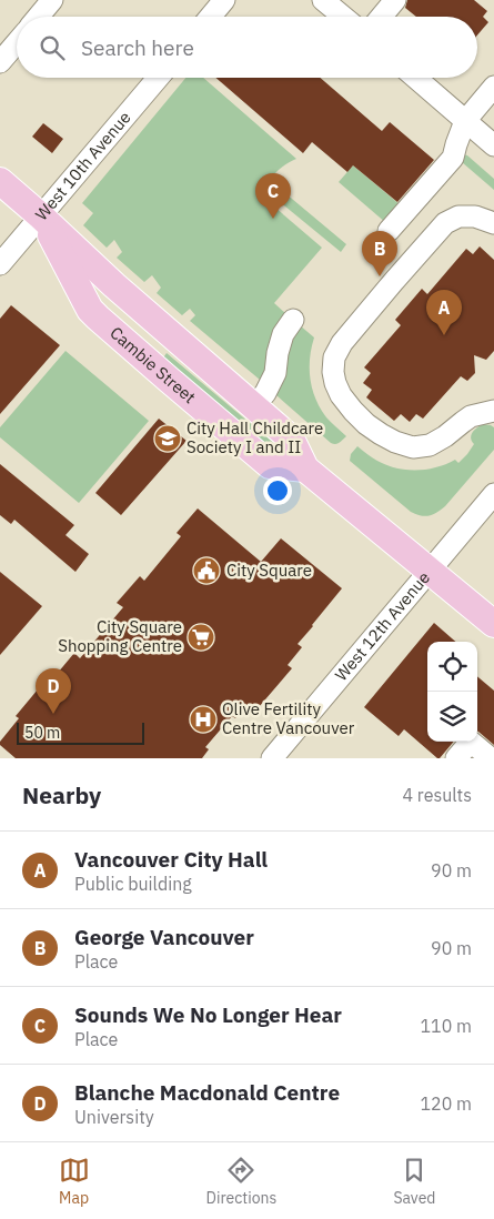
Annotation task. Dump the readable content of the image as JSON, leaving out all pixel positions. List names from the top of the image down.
{
  "streets": {
    "main road": ["Cambie Street"],
    "street": ["West 10th Avenue", "West 12th Avenue"]
  },
  "crossings": [
    ["West 10th Avenue", "Cambie Street"],
    ["Cambie Street", "West 12th Avenue"]
  ],
  "places": {
    "school or university": ["City Hall Childcare Society I and II"],
    "public building": ["City Square"],
    "supermarket": ["City Square Shopping Centre"],
    "hospital": ["Olive Fertility Centre Vancouver"]
  },
  "scale_bar": "50 m",
  "page": {
    "search": "Search here",
    "pins": [
      "C",
      "B",
      "A",
      "D"
    ],
    "scale": "50 m",
    "heading": ["Nearby", "4 results"],
    "list": [
      {
        "mark": "A",
        "name": "Vancouver City Hall",
        "note": "Public building",
        "value": "90 m"
      },
      {
        "mark": "B",
        "name": "George Vancouver",
        "note": "Place",
        "value": "90 m"
      },
      {
        "mark": "C",
        "name": "Sounds We No Longer Hear",
        "note": "Place",
        "value": "110 m"
      },
      {
        "mark": "D",
        "name": "Blanche Macdonald Centre",
        "note": "University",
        "value": "120 m"
      }
    ],
    "nav": ["Map", "Directions", "Saved"]
  }
}
